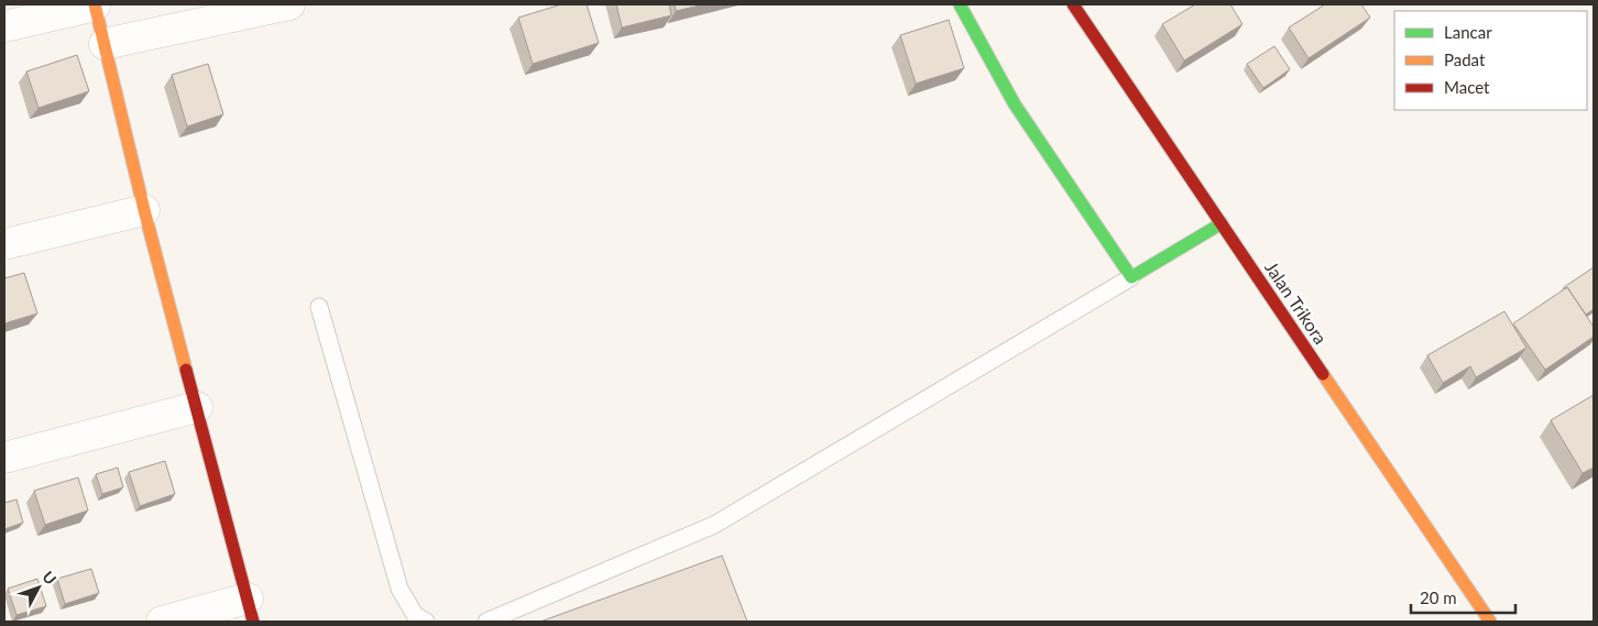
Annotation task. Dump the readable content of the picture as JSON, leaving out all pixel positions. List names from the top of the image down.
{
  "streets": {
    "street": ["Jalan Trikora"]
  },
  "legend": ["Lancar", "Padat", "Macet"],
  "scale_bar": "20 m",
  "north": "top right"
}
